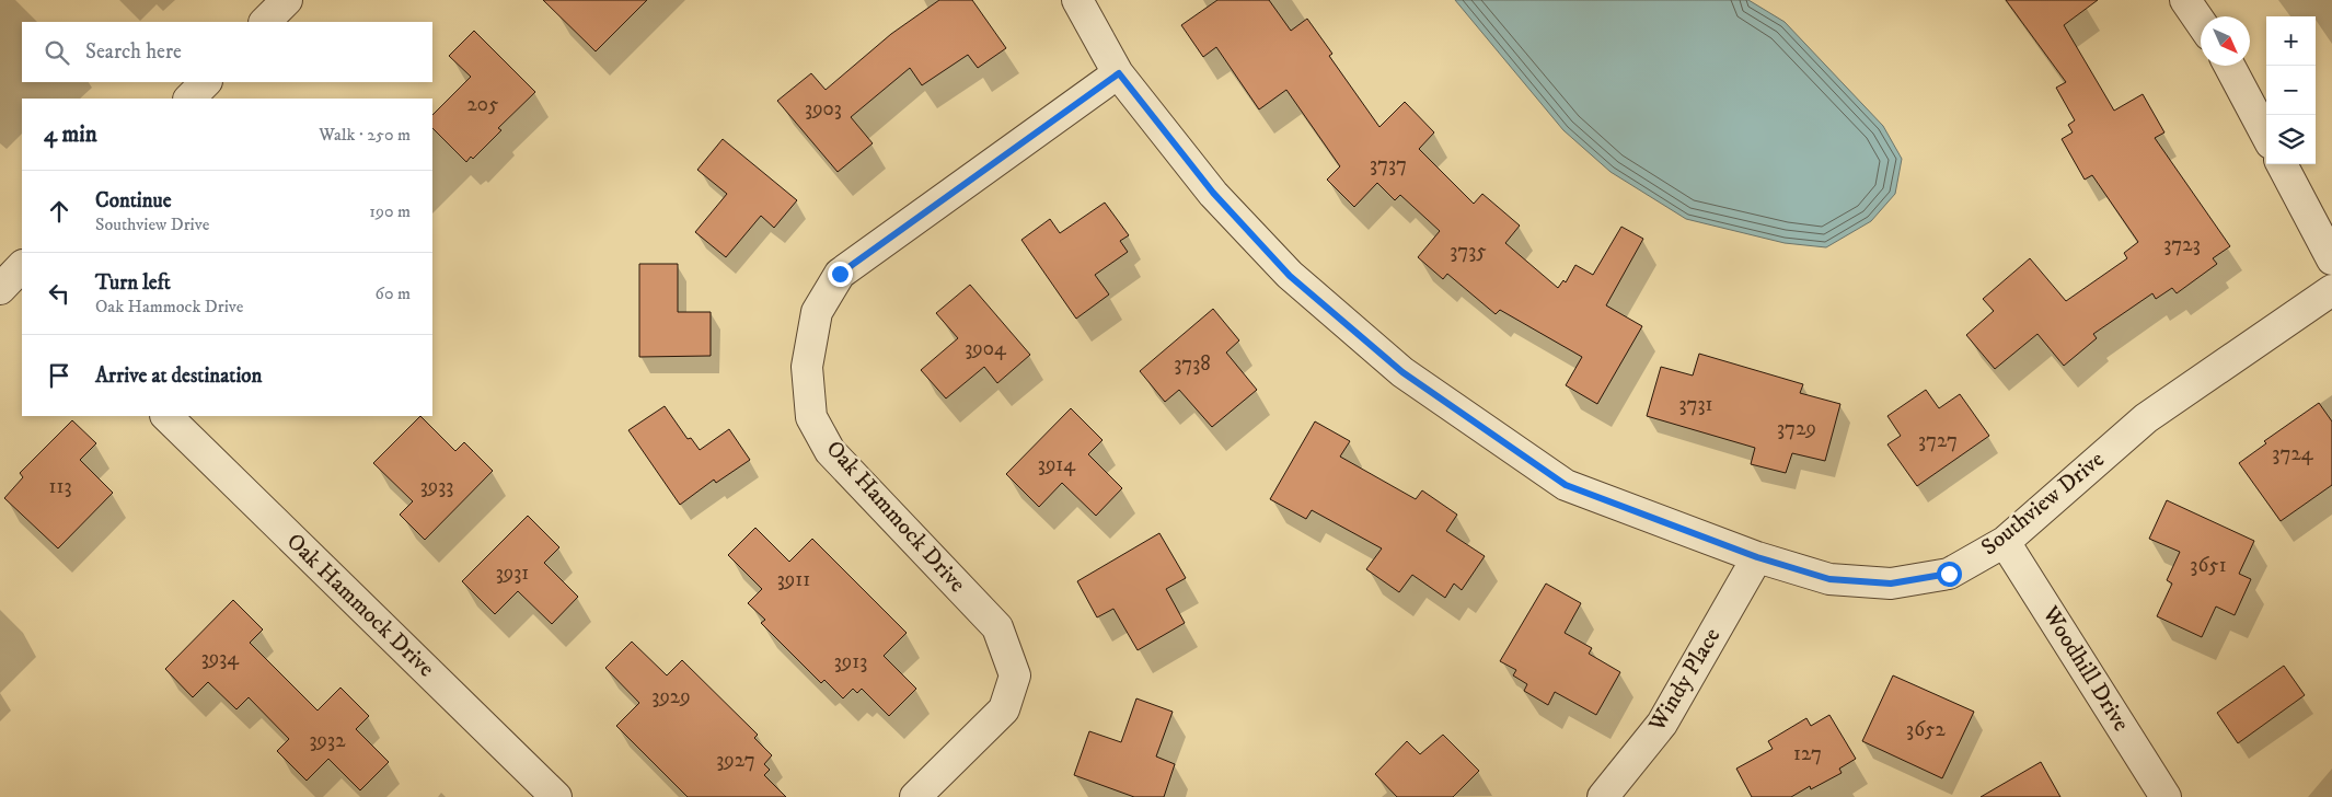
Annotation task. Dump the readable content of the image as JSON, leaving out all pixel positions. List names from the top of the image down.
{
  "streets": {
    "street": [
      "Southview Drive",
      "Oak Hammock Drive",
      "Woodhill Drive",
      "Windy Place"
    ]
  },
  "crossings": [
    ["Southview Drive", "Oak Hammock Drive"],
    ["Southview Drive", "Woodhill Drive"],
    ["Southview Drive", "Windy Place"]
  ],
  "house_numbers": [
    "205",
    "3903",
    "3737",
    "3723",
    "3735",
    "3904",
    "3738",
    "3731",
    "3729",
    "3727",
    "3724",
    "3914",
    "113",
    "3933",
    "3651",
    "3931",
    "3911",
    "3934",
    "3913",
    "3929",
    "3652",
    "3932",
    "127",
    "3927"
  ],
  "north": "bottom right",
  "page": {
    "map_buttons": ["+", "−"],
    "search": "Search here",
    "heading": ["4 min", "Walk · 250 m"],
    "list": [
      ["Continue", "Southview Drive", "190 m"],
      ["Turn left", "Oak Hammock Drive", "60 m"],
      "Arrive at destination"
    ]
  }
}
